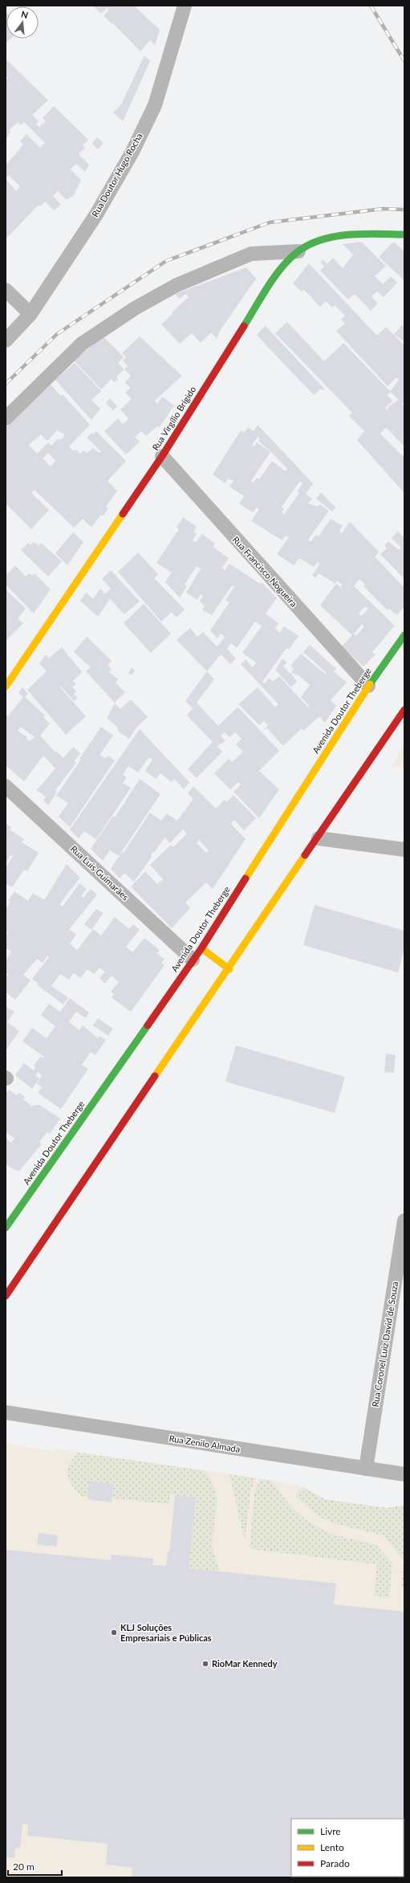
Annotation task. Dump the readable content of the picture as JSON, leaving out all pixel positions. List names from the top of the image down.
{
  "streets": {
    "main road": ["Rua Virgílio Brígido", "Avenida Doutor Theberge"],
    "street": [
      "Rua Doutor Hugo Rocha",
      "Rua Francisco Nogueira",
      "Rua Luís Guimarães",
      "Rua Coronel Luiz David de Souza",
      "Rua Zenilo Almada"
    ]
  },
  "crossings": [
    ["Rua Virgílio Brígido", "Rua Francisco Nogueira"],
    ["Rua Francisco Nogueira", "Avenida Doutor Theberge"],
    ["Avenida Doutor Theberge", "Rua Luís Guimarães"],
    ["Rua Coronel Luiz David de Souza", "Rua Zenilo Almada"]
  ],
  "places": ["KLJ Soluções Empresariais e Públicas", "RioMar Kennedy"],
  "legend": ["Livre", "Lento", "Parado"],
  "scale_bar": "20 m",
  "north": "top"
}
